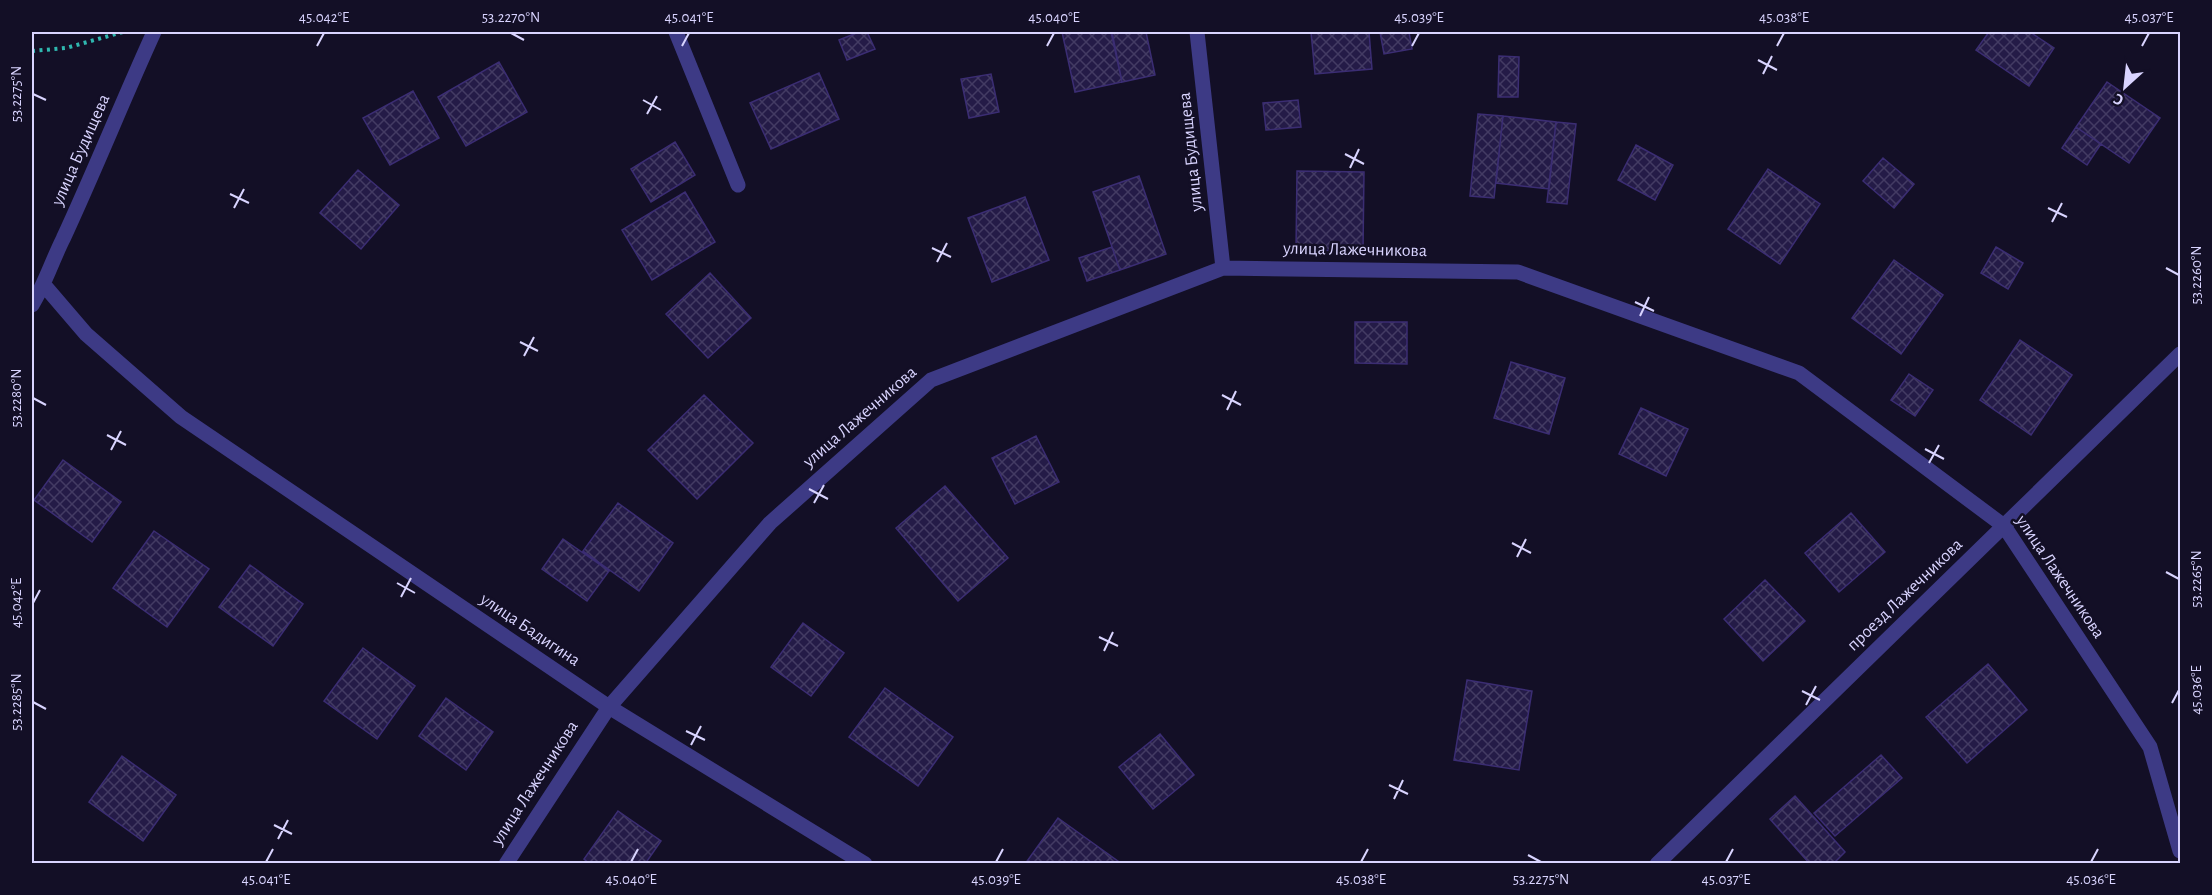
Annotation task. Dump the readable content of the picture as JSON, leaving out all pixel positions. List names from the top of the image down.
{
  "streets": {
    "street": [
      "улица Будищева",
      "улица Лажечникова",
      "проезд Лажечникова",
      "улица Бадигина"
    ]
  },
  "crossings": [
    ["улица Будищева", "улица Лажечникова"],
    ["улица Будищева", "улица Бадигина"],
    ["улица Лажечникова", "проезд Лажечникова"],
    ["улица Лажечникова", "улица Бадигина"]
  ],
  "north": "bottom left",
  "coordinates": [
    "45.042°E",
    "53.2270°N",
    "45.041°E",
    "45.040°E",
    "45.039°E",
    "45.038°E",
    "45.037°E",
    "53.2275°N",
    "53.2260°N",
    "53.2280°N",
    "53.2265°N",
    "45.036°E",
    "53.2285°N"
  ]
}
